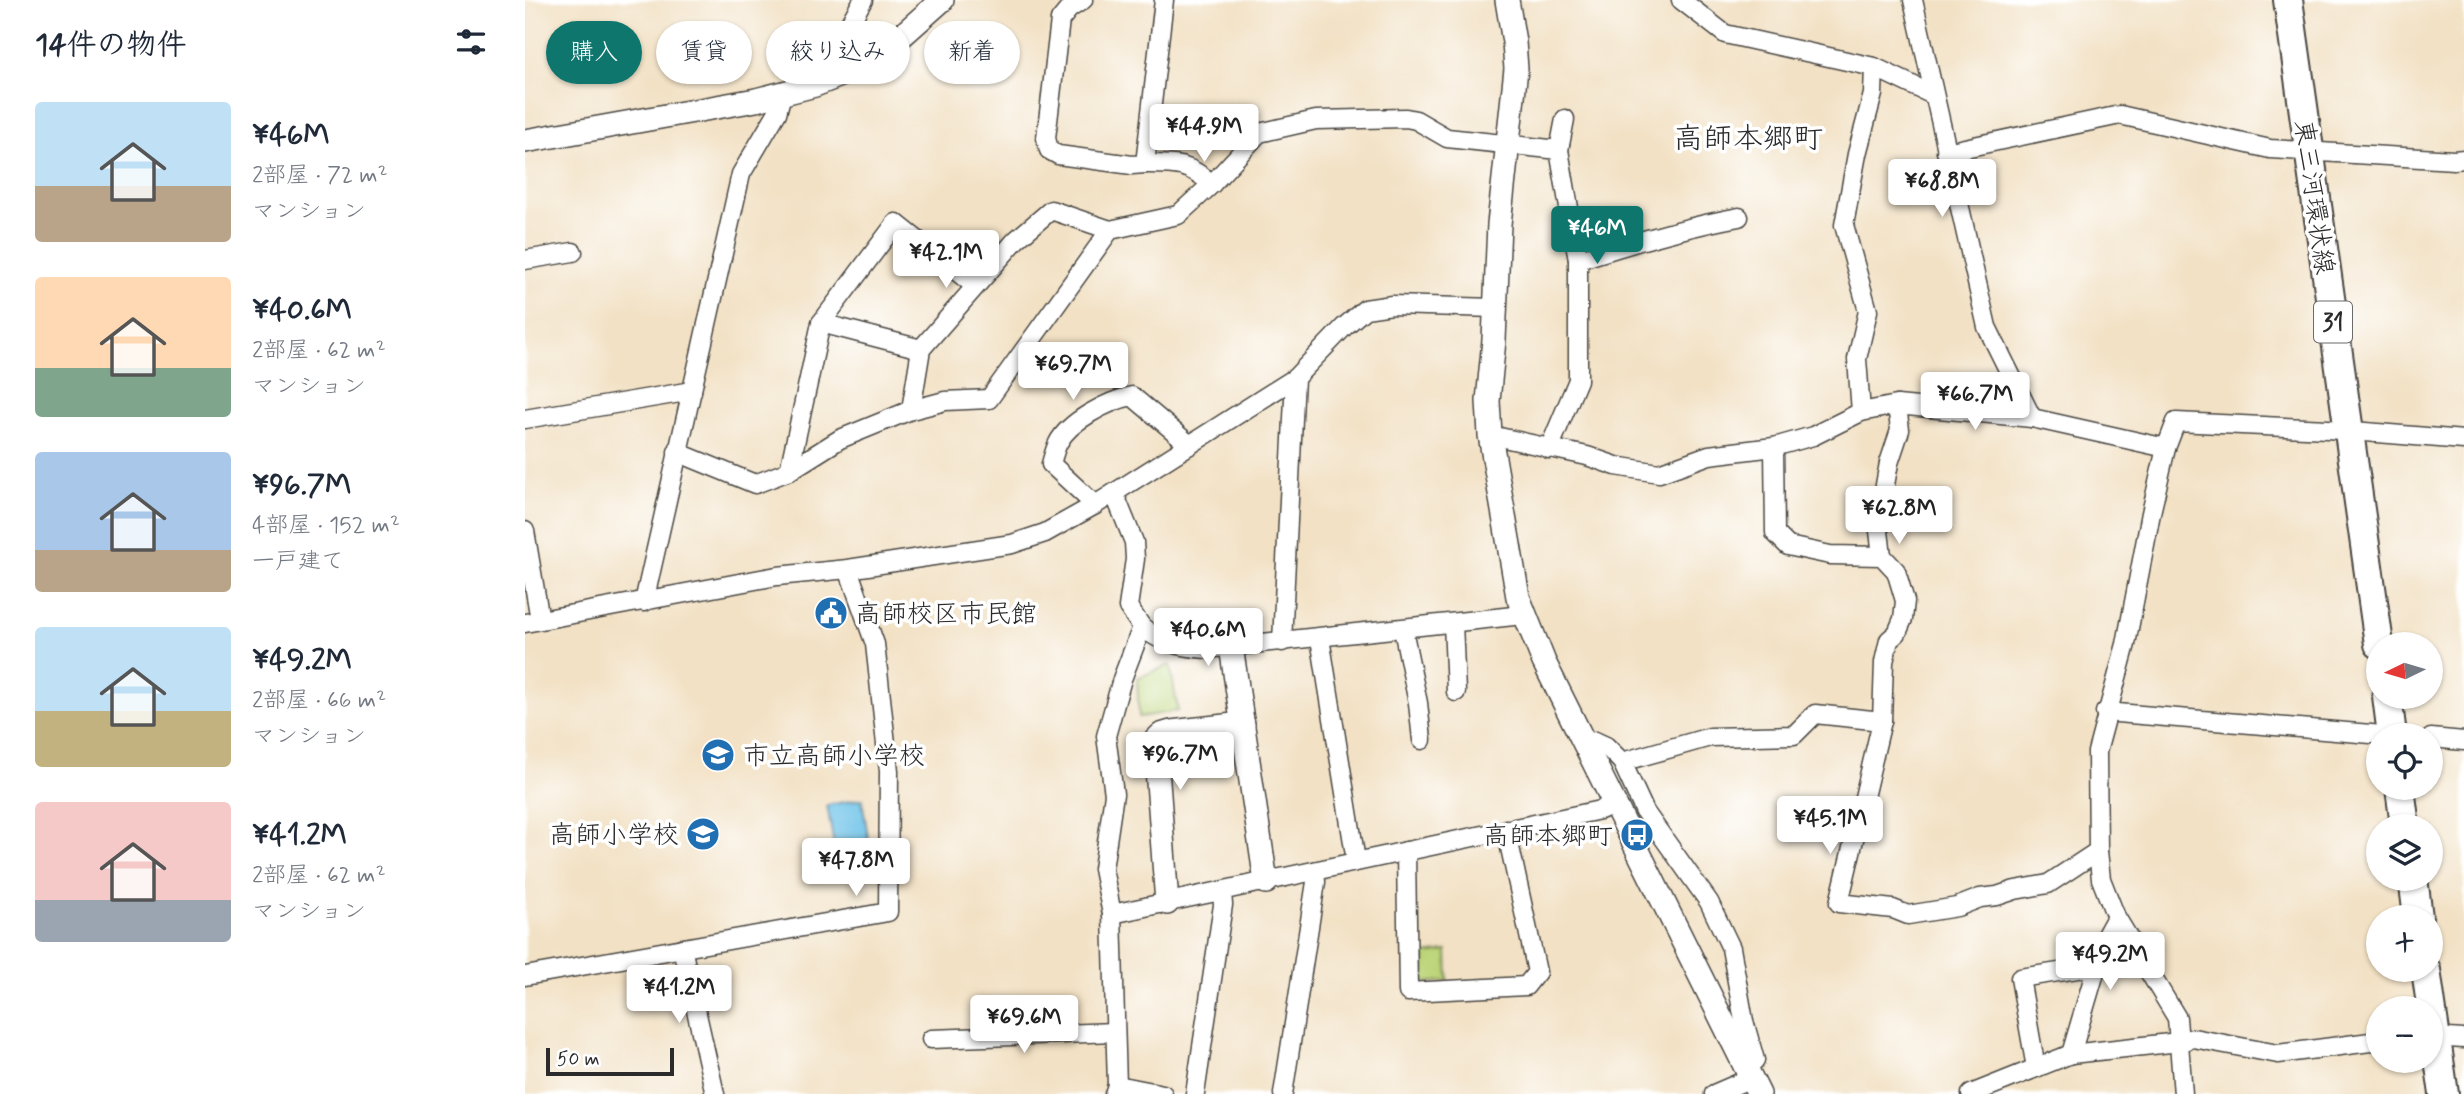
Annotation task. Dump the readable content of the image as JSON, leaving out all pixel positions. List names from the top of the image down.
{
  "streets": {
    "main road": ["東三河環状線", "31"]
  },
  "districts": ["高師本郷町"],
  "places": {
    "public building": ["高師校区市民館"],
    "school or university": ["市立高師小学校", "高師小学校"],
    "bus stop": ["高師本郷町"]
  },
  "scale_bar": "50 m",
  "north": "left",
  "page": {
    "heading": "14件の物件",
    "chip": [
      "購入",
      "賃貸",
      "絞り込み",
      "新着"
    ],
    "list": [
      {
        "name": "¥46M",
        "note": "2部屋 · 72 m² · マンション"
      },
      {
        "name": "¥40.6M",
        "note": "2部屋 · 62 m² · マンション"
      },
      {
        "name": "¥96.7M",
        "note": "4部屋 · 152 m² · 一戸建て"
      },
      {
        "name": "¥49.2M",
        "note": "2部屋 · 66 m² · マンション"
      },
      {
        "name": "¥41.2M",
        "note": "2部屋 · 62 m² · マンション"
      }
    ],
    "price": [
      "¥44.9M",
      "¥68.8M",
      "¥46M",
      "¥42.1M",
      "¥69.7M",
      "¥66.7M",
      "¥62.8M",
      "¥40.6M",
      "¥96.7M",
      "¥45.1M",
      "¥47.8M",
      "¥49.2M",
      "¥41.2M",
      "¥69.6M"
    ],
    "map_buttons": ["+", "−"],
    "scale": "50 m"
  }
}
